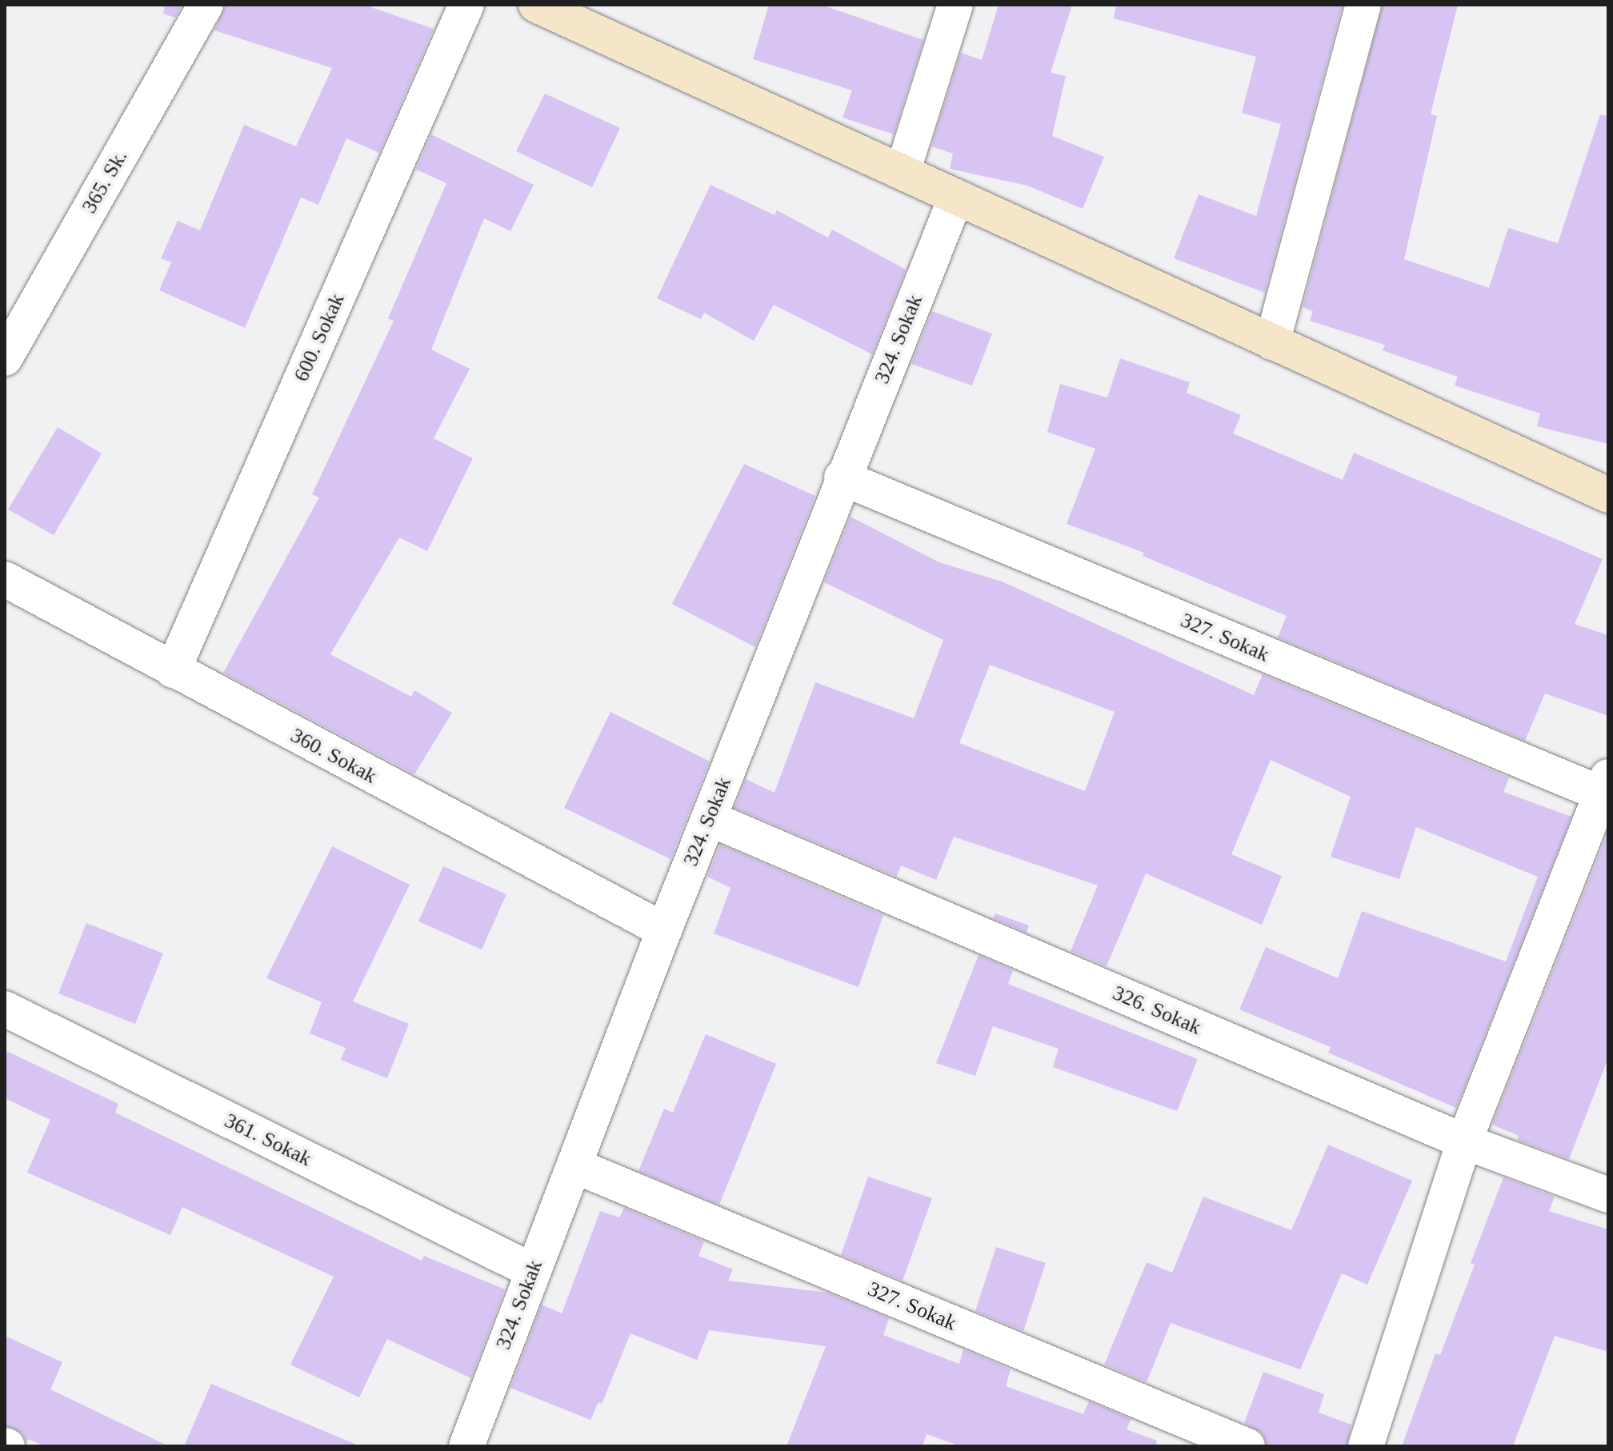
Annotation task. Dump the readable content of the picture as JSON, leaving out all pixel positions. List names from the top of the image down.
{
  "streets": {
    "street": [
      "365. Sk.",
      "600. Sokak",
      "324. Sokak",
      "327. Sokak",
      "360. Sokak",
      "326. Sokak",
      "361. Sokak"
    ]
  },
  "crossings": [
    ["600. Sokak", "360. Sokak"],
    ["324. Sokak", "327. Sokak"],
    ["324. Sokak", "360. Sokak"],
    ["324. Sokak", "326. Sokak"],
    ["324. Sokak", "361. Sokak"]
  ]
}
